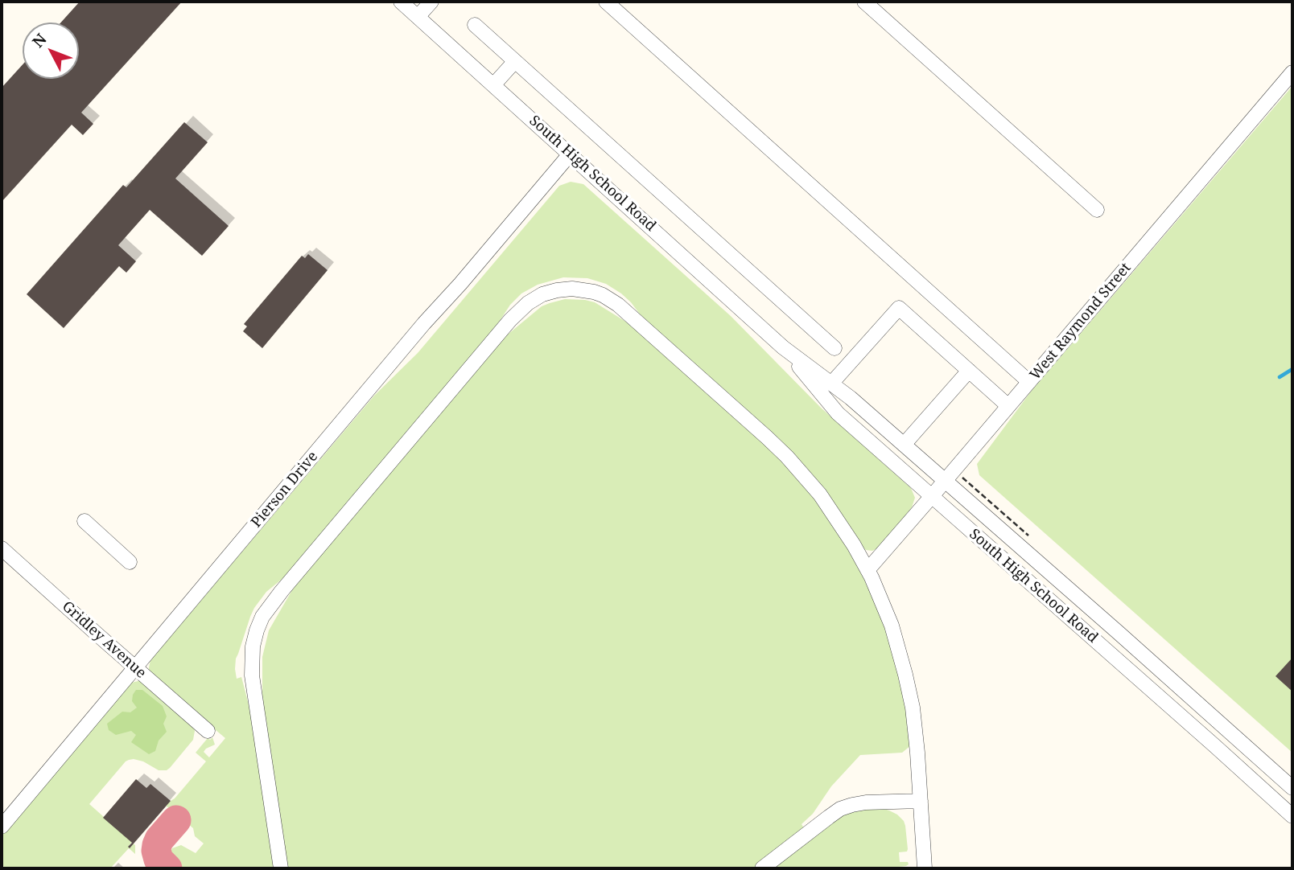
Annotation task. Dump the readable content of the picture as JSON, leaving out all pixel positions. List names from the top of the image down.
{
  "streets": {
    "street": [
      "South High School Road",
      "West Raymond Street",
      "Pierson Drive",
      "Gridley Avenue"
    ]
  },
  "crossings": [
    ["South High School Road", "West Raymond Street"],
    ["South High School Road", "Pierson Drive"],
    ["Pierson Drive", "Gridley Avenue"]
  ],
  "north": "top left"
}
